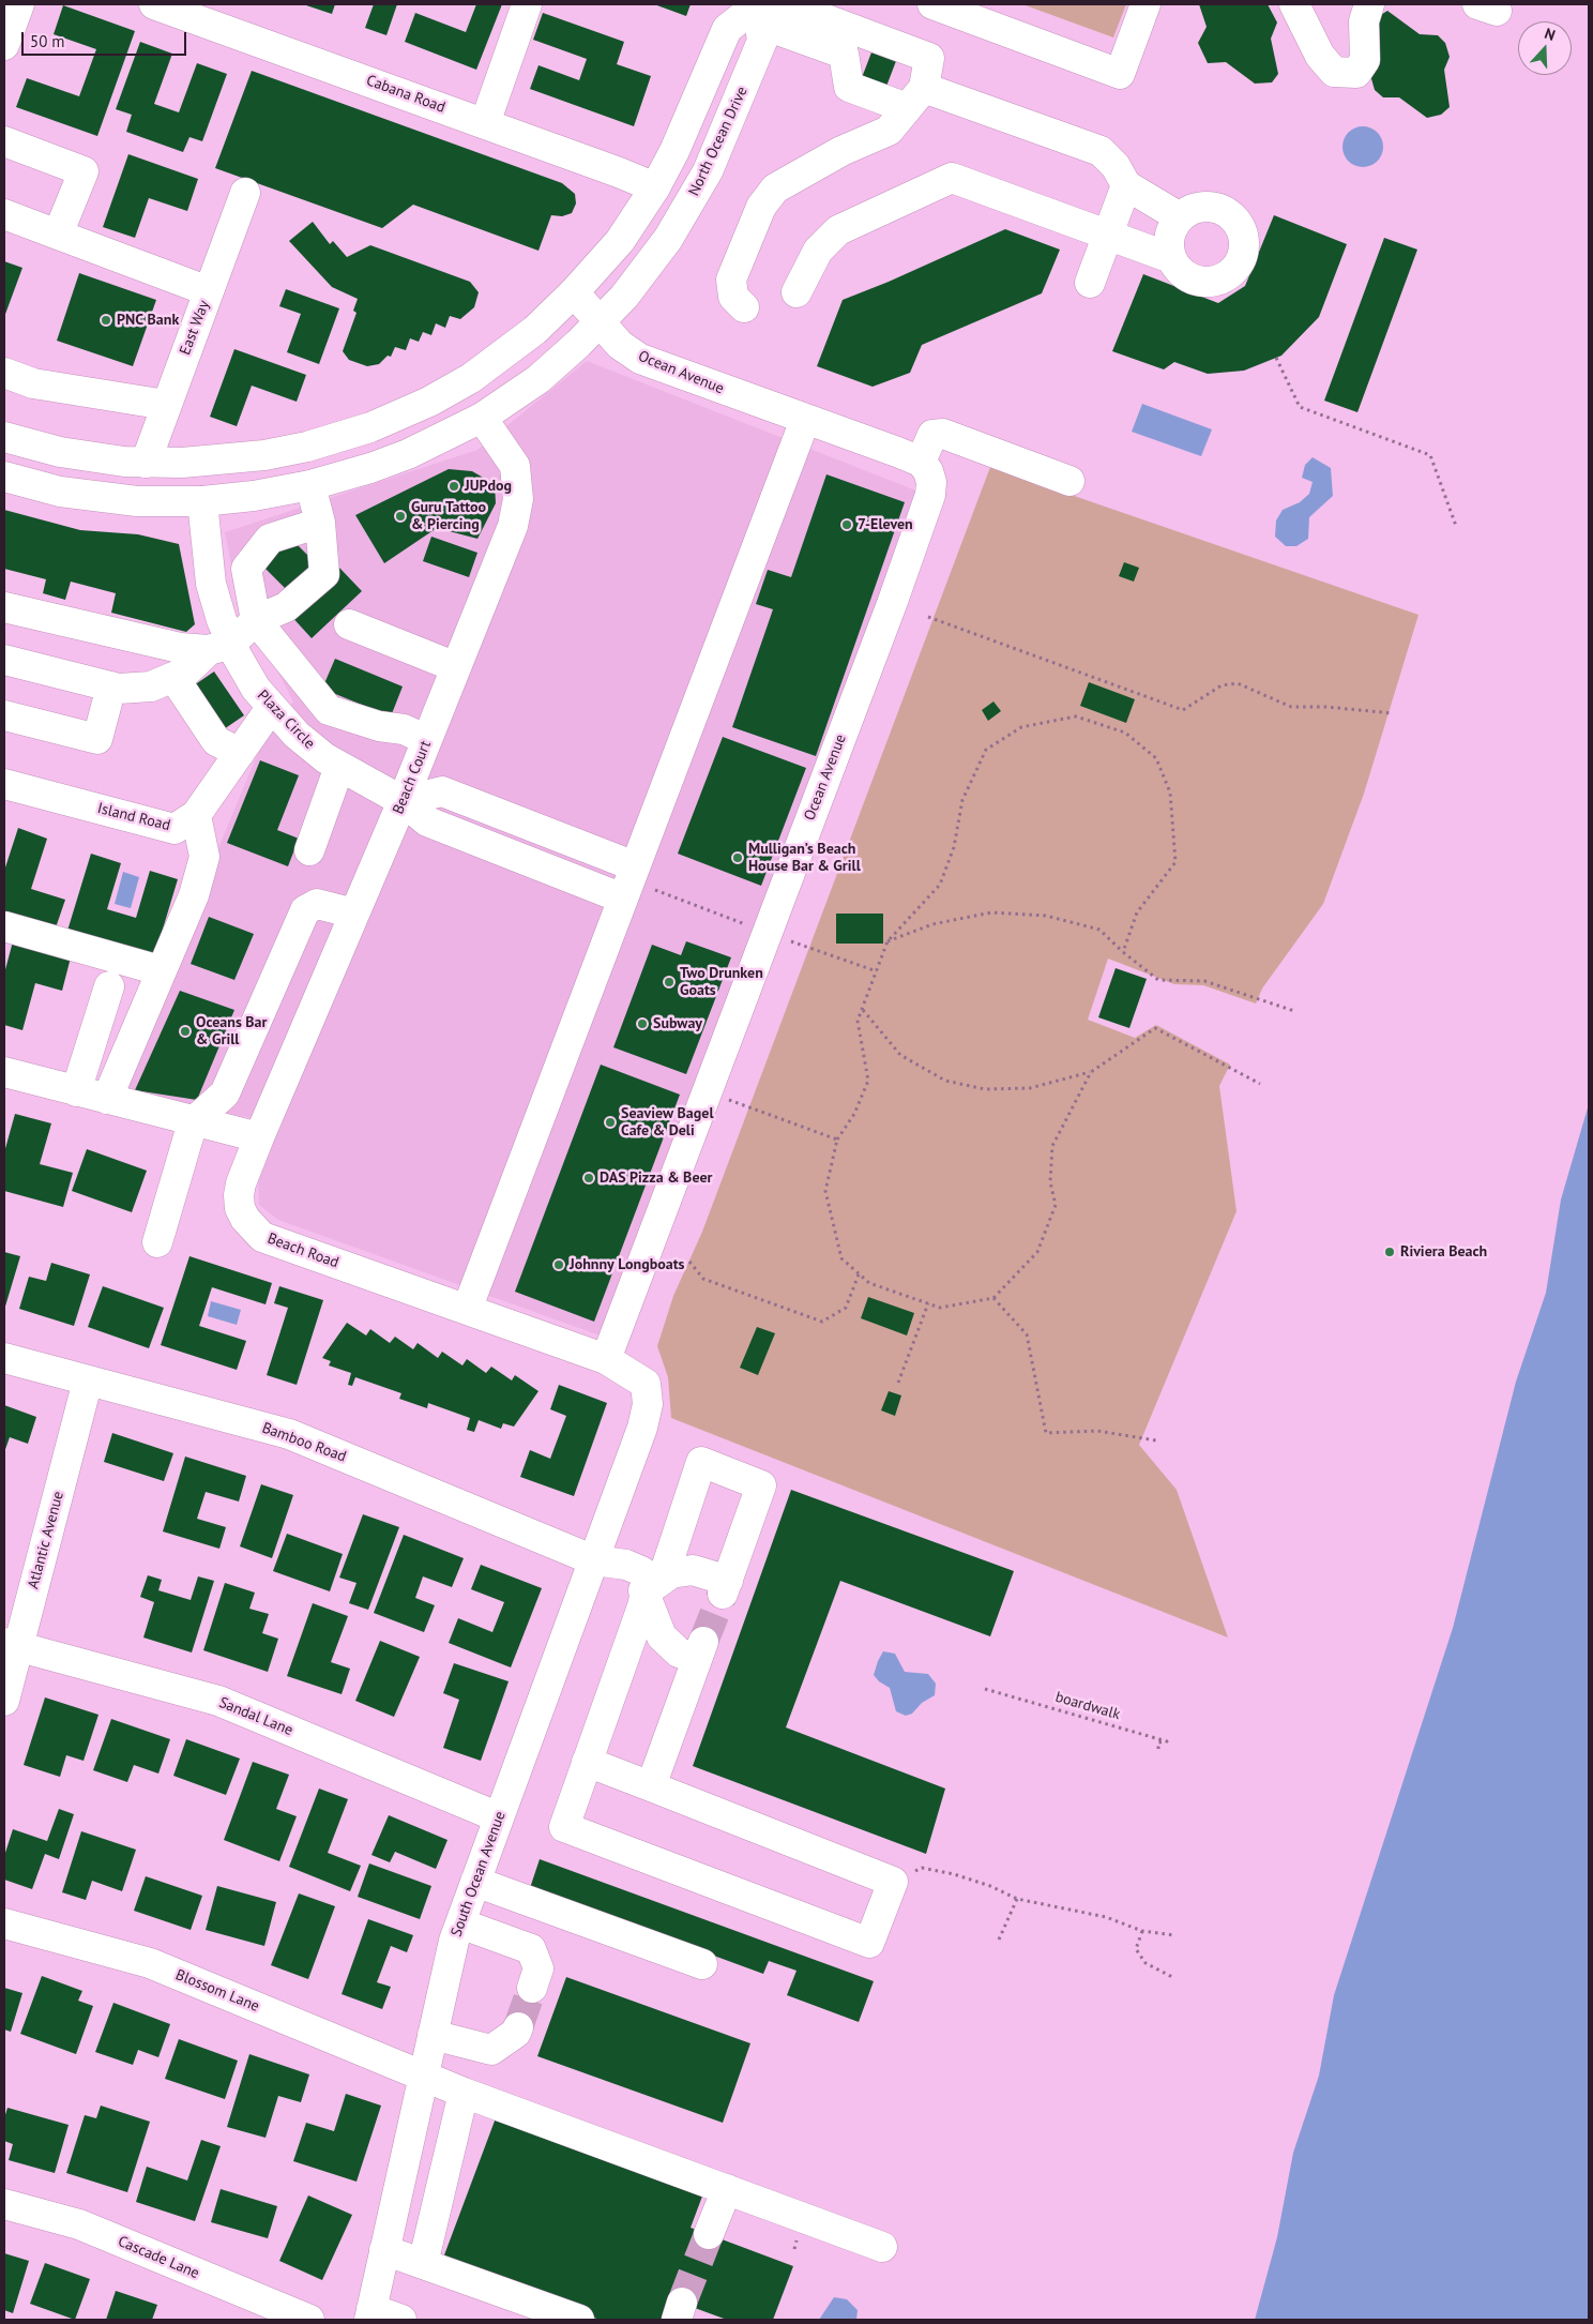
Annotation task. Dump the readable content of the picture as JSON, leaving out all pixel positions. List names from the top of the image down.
{
  "streets": {
    "street": [
      "Cabana Road",
      "North Ocean Drive",
      "East Way",
      "Ocean Avenue",
      "Plaza Circle",
      "Beach Court",
      "Island Road",
      "Beach Road",
      "Bamboo Road",
      "Atlantic Avenue",
      "Sandal Lane",
      "South Ocean Avenue",
      "Blossom Lane",
      "Cascade Lane"
    ],
    "path": ["boardwalk"]
  },
  "crossings": [
    ["North Ocean Drive", "East Way"],
    ["North Ocean Drive", "Ocean Avenue"],
    ["North Ocean Drive", "Plaza Circle"],
    ["North Ocean Drive", "Beach Court"],
    ["Ocean Avenue", "Beach Road"],
    ["Ocean Avenue", "South Ocean Avenue"],
    ["Plaza Circle", "Beach Court"],
    ["Plaza Circle", "Island Road"],
    ["Beach Court", "Beach Road"],
    ["Beach Road", "South Ocean Avenue"],
    ["Bamboo Road", "Atlantic Avenue"],
    ["Bamboo Road", "South Ocean Avenue"],
    ["Atlantic Avenue", "Sandal Lane"],
    ["Sandal Lane", "South Ocean Avenue"],
    ["South Ocean Avenue", "Blossom Lane"]
  ],
  "places": [
    "PNC Bank",
    "JUPdog",
    "Guru Tattoo & Piercing",
    "7-Eleven",
    "Mulligan’s Beach House Bar & Grill",
    "Two Drunken Goats",
    "Subway",
    "Oceans Bar & Grill",
    "Seaview Bagel Cafe & Deli",
    "DAS Pizza & Beer",
    "Riviera Beach",
    "Johnny Longboats"
  ],
  "scale_bar": "50 m",
  "north": "top"
}
